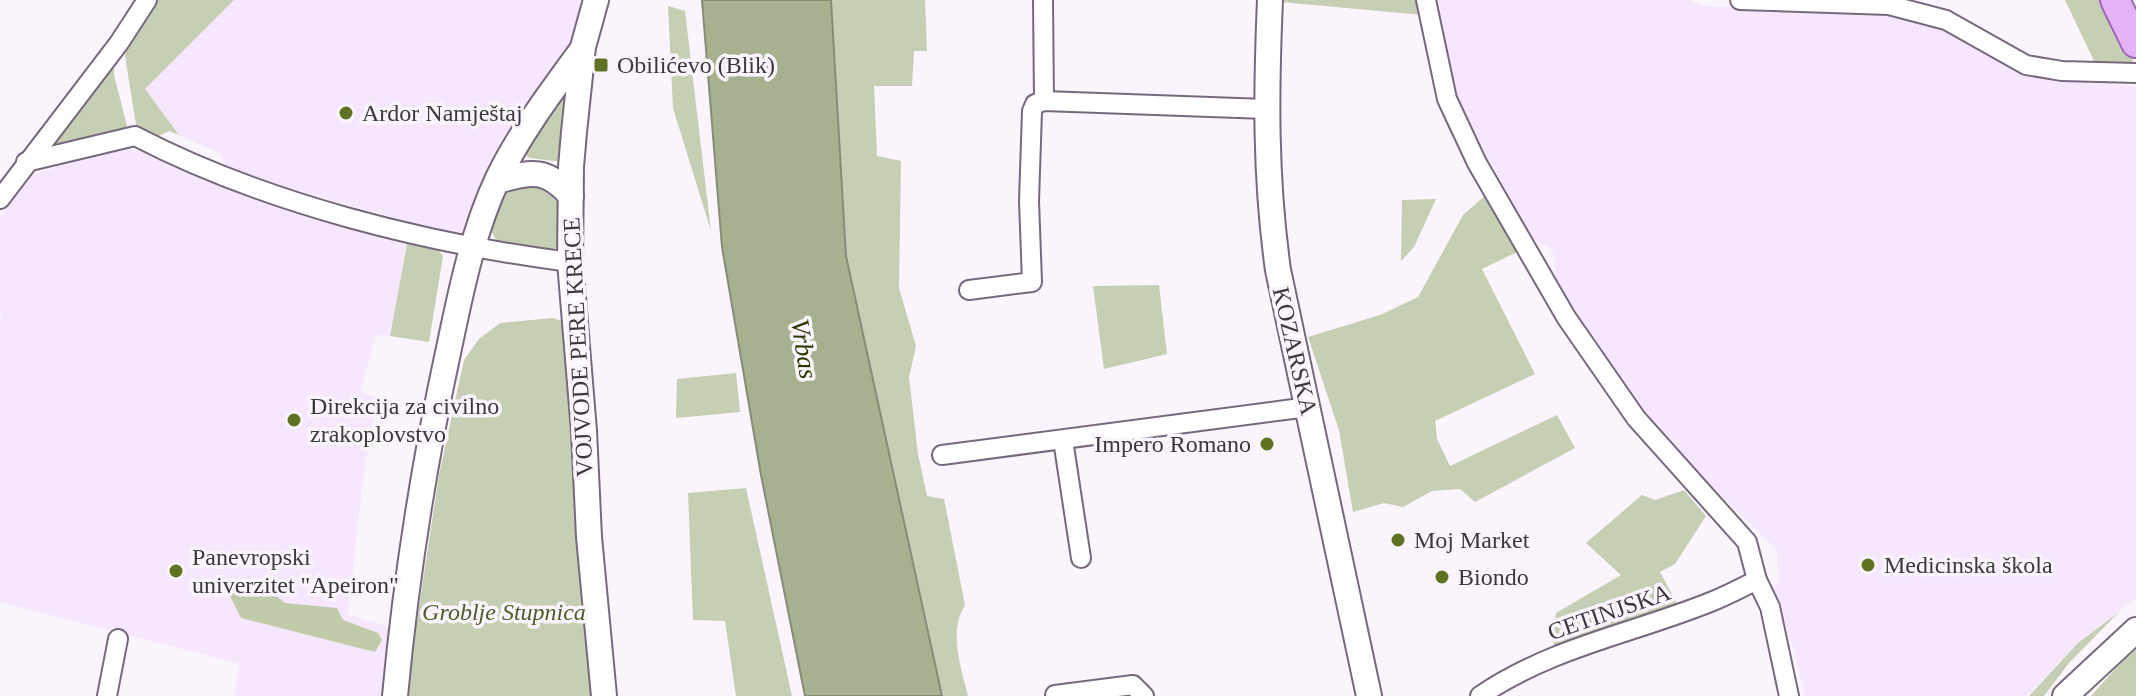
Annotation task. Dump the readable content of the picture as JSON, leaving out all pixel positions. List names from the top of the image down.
{
  "streets": {
    "street": ["VOJVODE PERE KRECE", "KOZARSKA", "CETINJSKA"]
  },
  "water": ["Vrbas"],
  "parks": ["Groblje Stupnica"],
  "places": {
    "transit": ["Obilićevo (Blik)"],
    "other": [
      "Ardor Namještaj",
      "Direkcija za civilno zrakoplovstvo",
      "Impero Romano",
      "Moj Market",
      "Medicinska škola",
      "Panevropski univerzitet \"Apeiron\"",
      "Biondo"
    ]
  }
}
